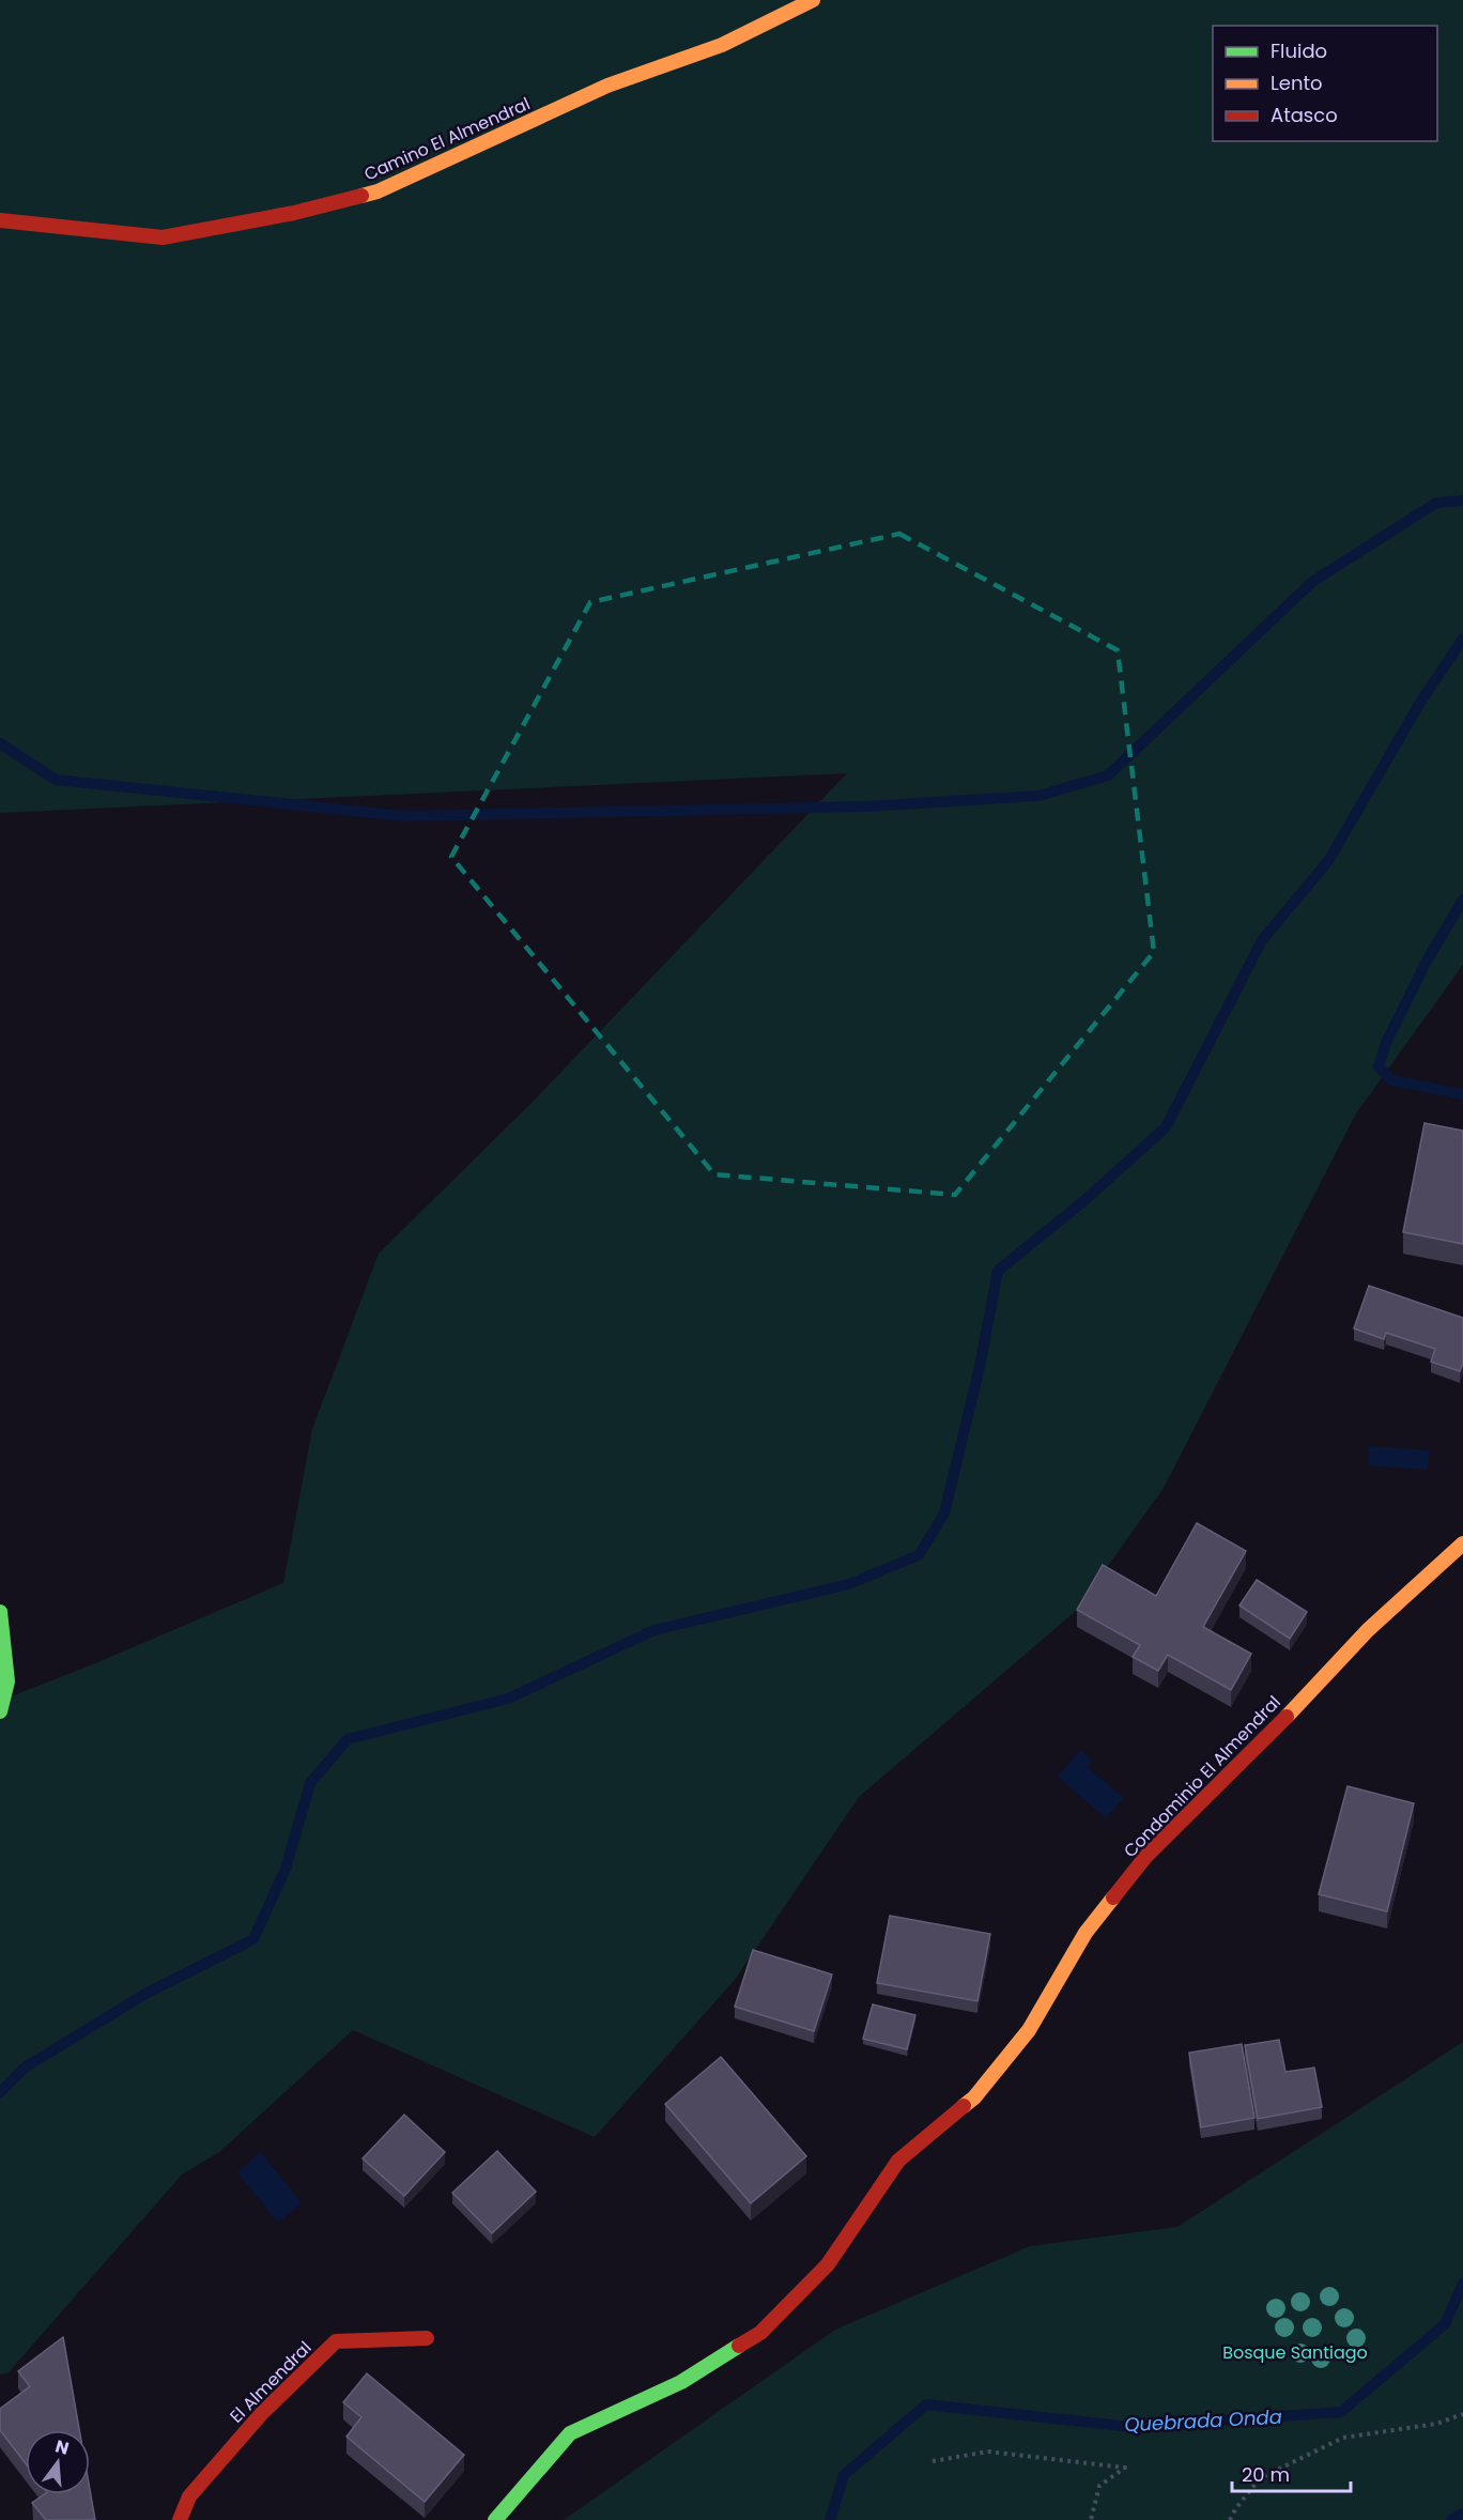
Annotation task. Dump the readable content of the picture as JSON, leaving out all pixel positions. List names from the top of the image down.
{
  "streets": {
    "street": ["Camino El Almendral", "Condominio El Almendral", "El Almendral"]
  },
  "water": ["Quebrada Onda"],
  "parks": ["Bosque Santiago"],
  "legend": ["Fluido", "Lento", "Atasco"],
  "scale_bar": "20 m",
  "north": "top"
}
